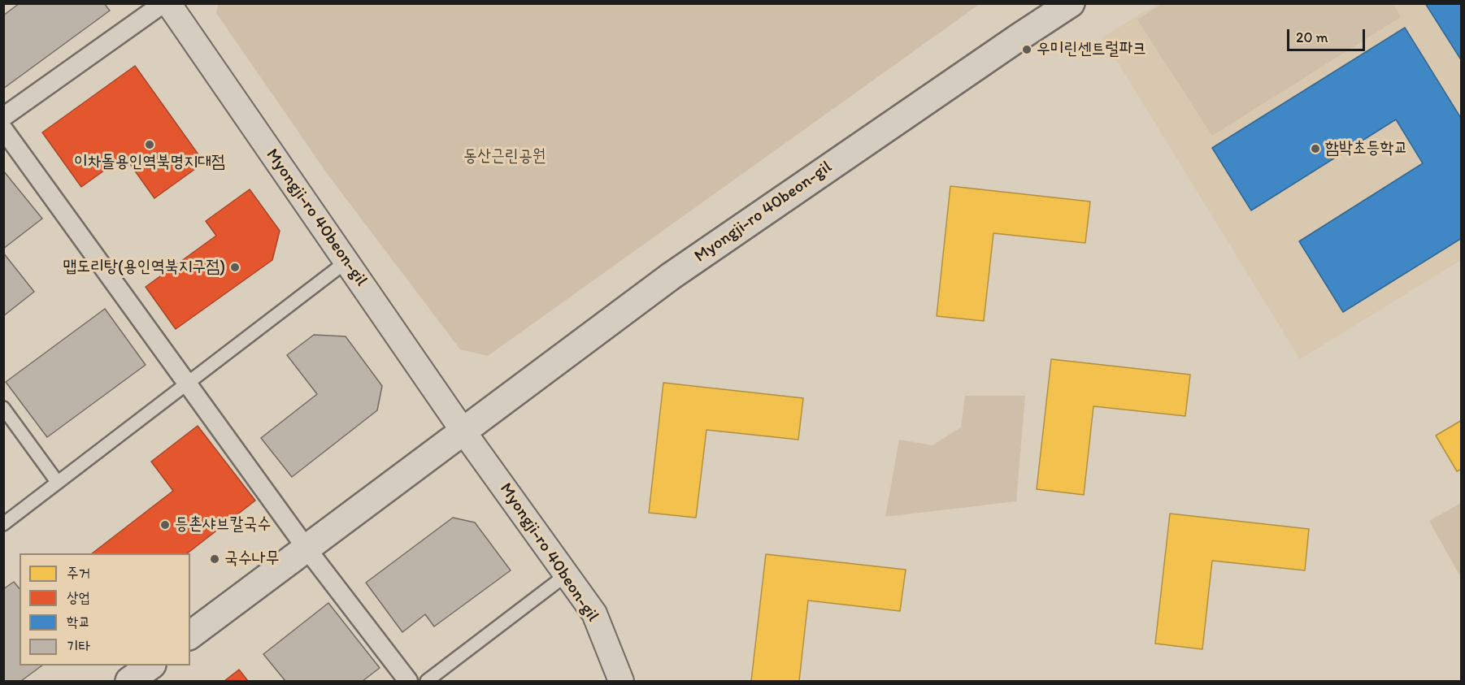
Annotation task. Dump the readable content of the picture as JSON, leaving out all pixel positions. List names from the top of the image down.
{
  "streets": {
    "street": ["Myongji-ro 40beon-gil"]
  },
  "parks": ["동산근린공원"],
  "places": [
    "우미린센트럴파크",
    "이차돌용인역북명지대점",
    "함박초등학교",
    "맵도리탕(용인역북지구점)",
    "등촌샤브칼국수",
    "국수나무"
  ],
  "legend": [
    "주거",
    "상업",
    "학교",
    "기타"
  ],
  "scale_bar": "20 m"
}
